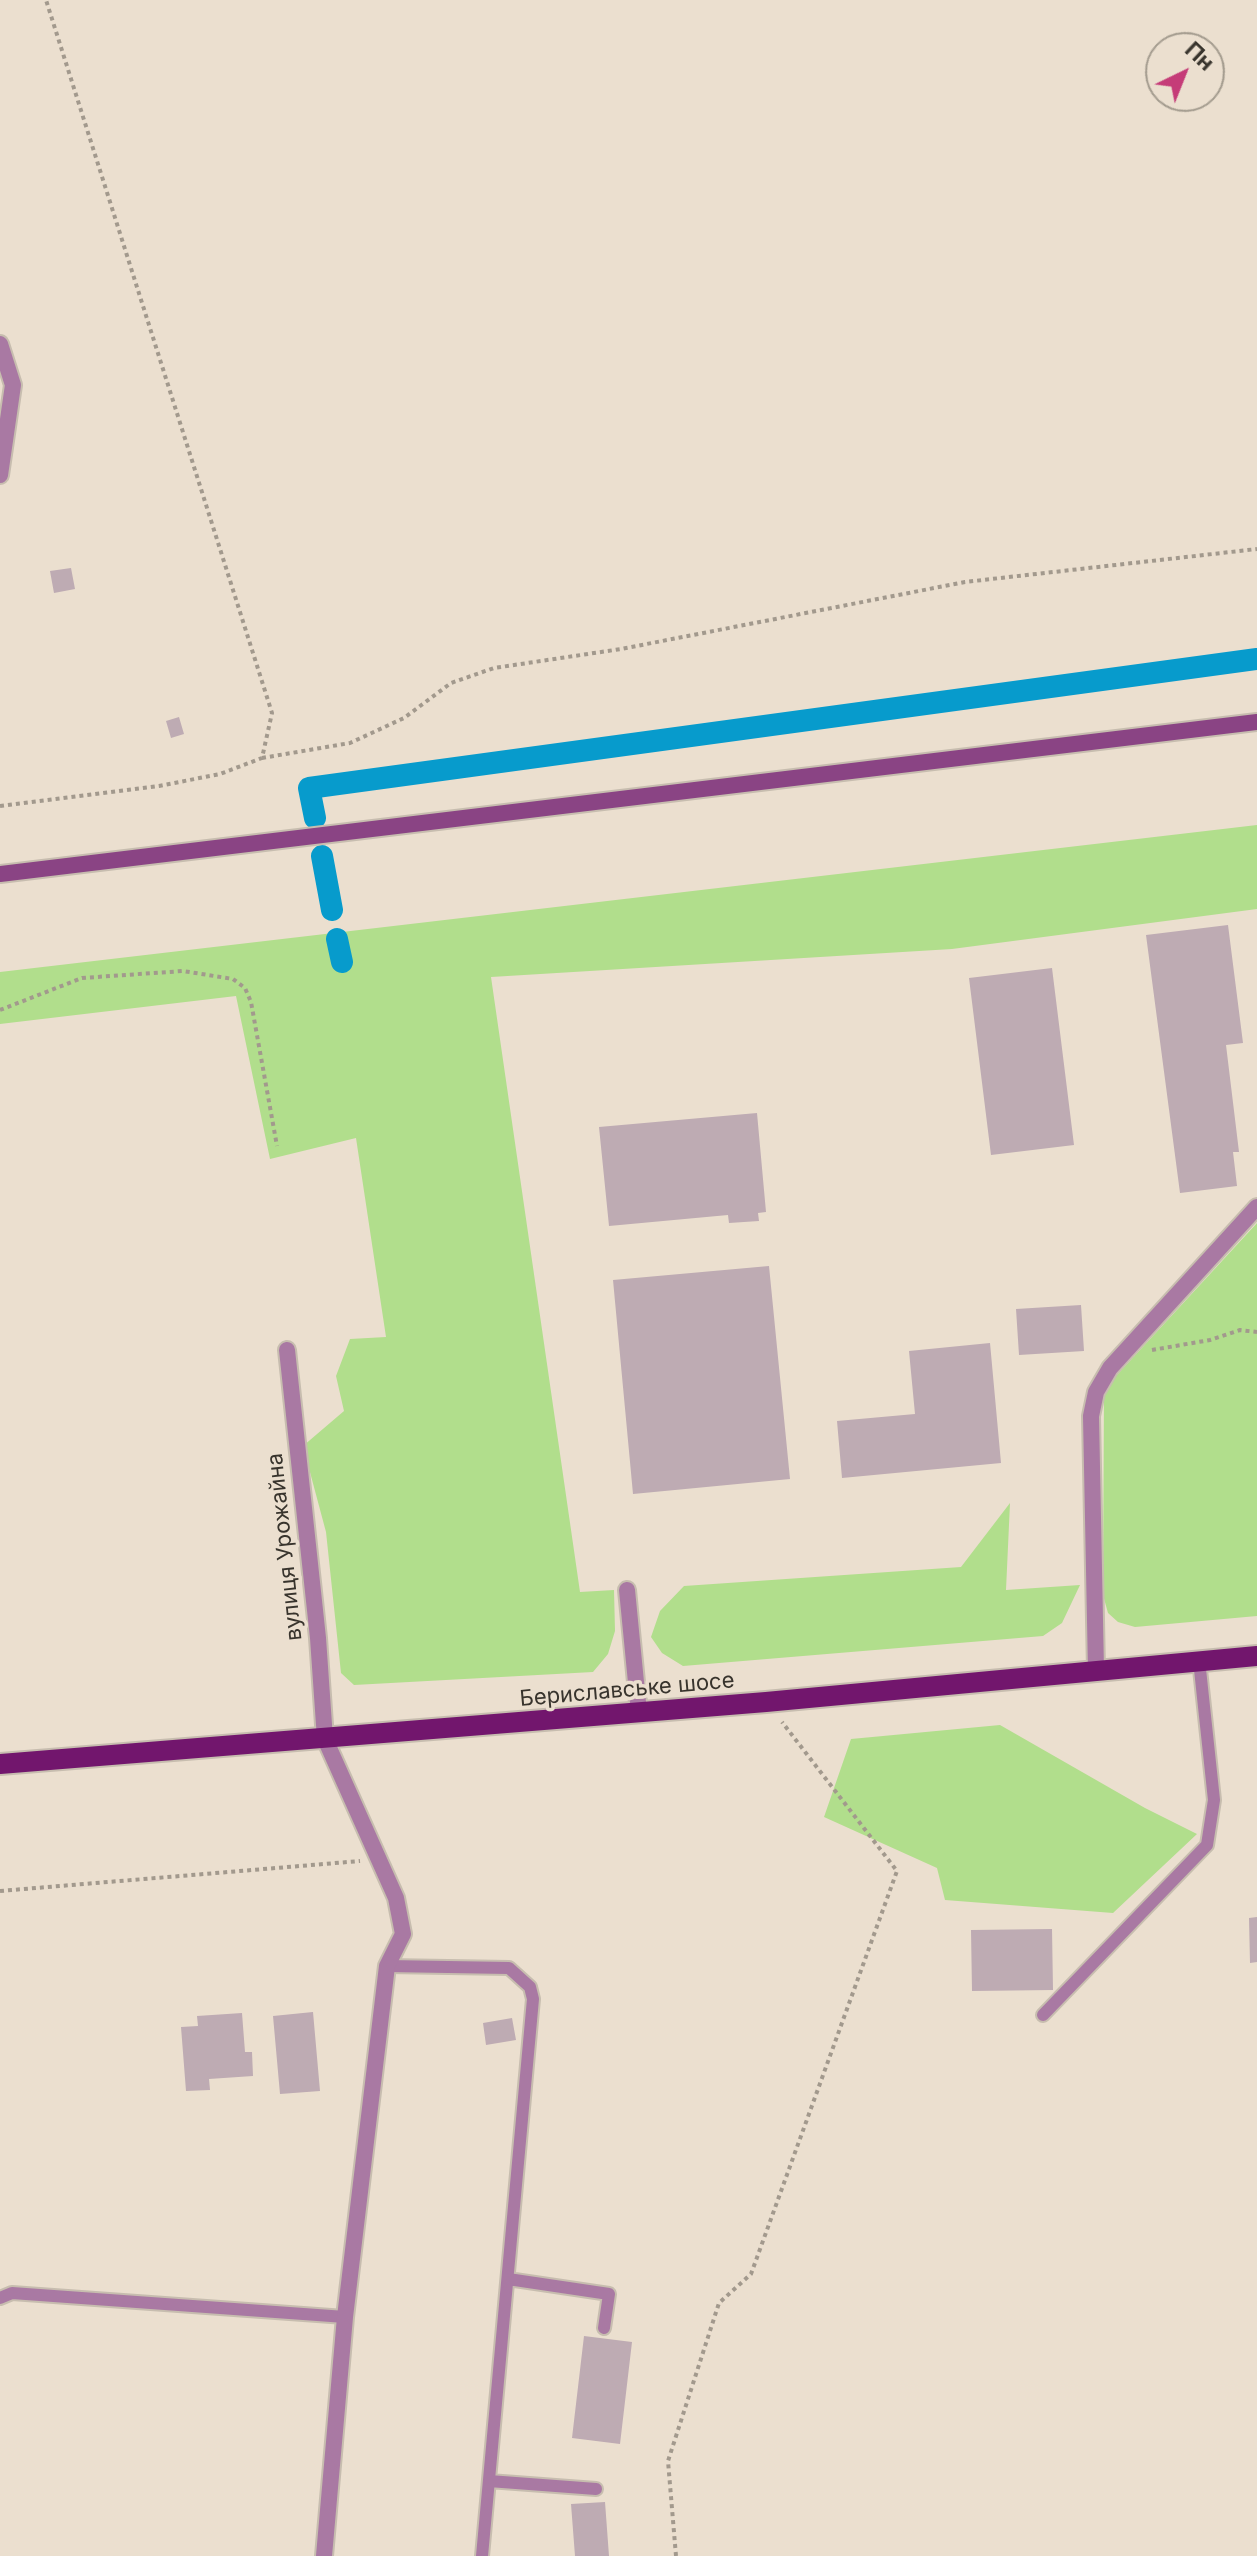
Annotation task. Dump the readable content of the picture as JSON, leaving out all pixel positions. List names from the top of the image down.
{
  "streets": {
    "main road": ["Бериславське шосе"],
    "street": ["вулиця Урожайна"]
  },
  "crossings": [
    ["вулиця Урожайна", "Бериславське шосе"]
  ],
  "north": "top right"
}
